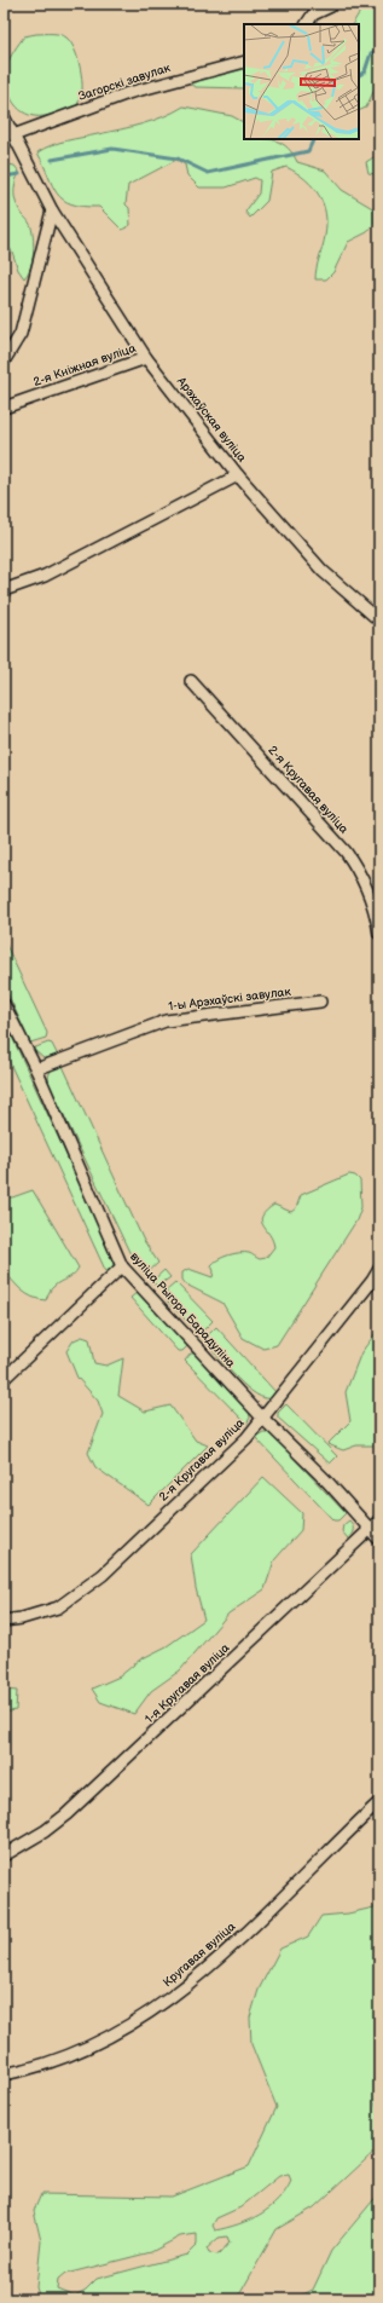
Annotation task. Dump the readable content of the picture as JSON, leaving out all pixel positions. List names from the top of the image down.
{
  "streets": {
    "street": [
      "Загорскі завулак",
      "2-я Кніжная вуліца",
      "Арэхаўская вуліца",
      "2-я Кругавая вуліца",
      "1-ы Арэхаўскі завулак",
      "вуліца Рыгора Барадуліна",
      "1-я Кругавая вуліца",
      "Кругавая вуліца"
    ]
  },
  "crossings": [
    ["Загорскі завулак", "Арэхаўская вуліца"],
    ["2-я Кніжная вуліца", "Арэхаўская вуліца"],
    ["2-я Кругавая вуліца", "вуліца Рыгора Барадуліна"],
    ["1-ы Арэхаўскі завулак", "вуліца Рыгора Барадуліна"],
    ["вуліца Рыгора Барадуліна", "1-я Кругавая вуліца"]
  ]
}
